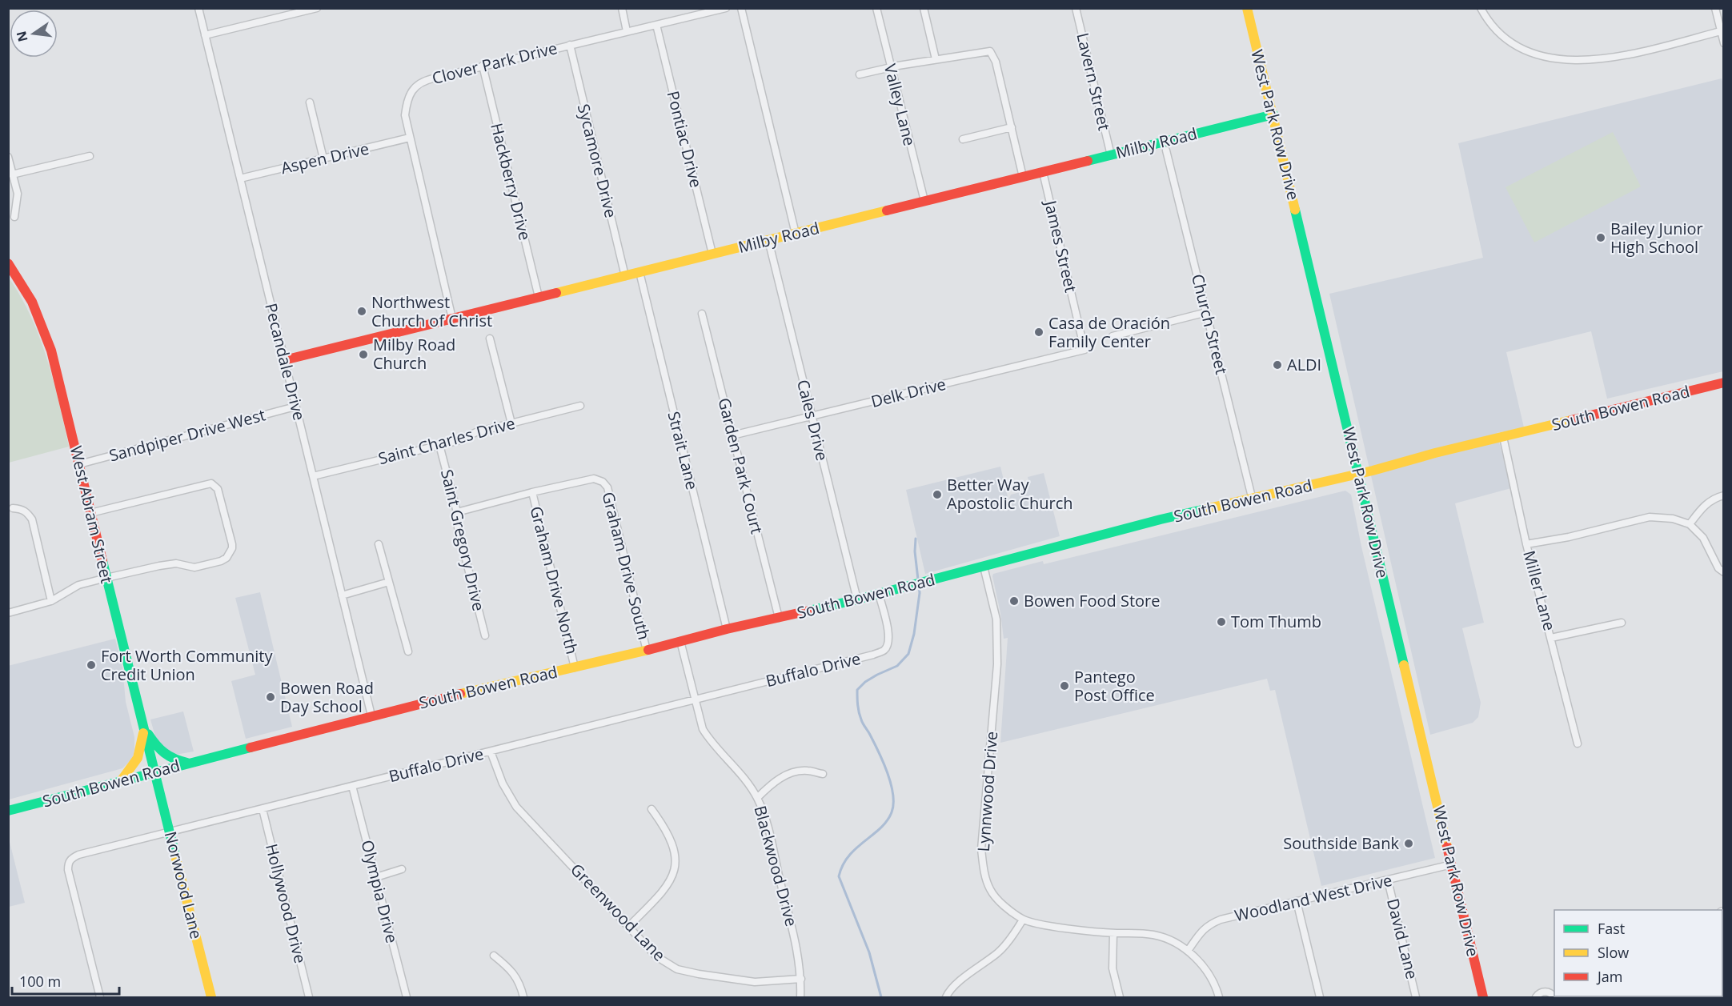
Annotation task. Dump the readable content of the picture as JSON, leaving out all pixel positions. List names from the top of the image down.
{
  "streets": {
    "main road": [
      "West Park Row Drive",
      "Milby Road",
      "South Bowen Road",
      "West Abram Street",
      "Norwood Lane"
    ],
    "street": [
      "Clover Park Drive",
      "Lavern Street",
      "Valley Lane",
      "Pontiac Drive",
      "Aspen Drive",
      "Sycamore Drive",
      "Hackberry Drive",
      "James Street",
      "Church Street",
      "Pecandale Drive",
      "Delk Drive",
      "Cales Drive",
      "Sandpiper Drive West",
      "Saint Charles Drive",
      "Strait Lane",
      "Garden Park Court",
      "Saint Gregory Drive",
      "Graham Drive South",
      "Graham Drive North",
      "Miller Lane",
      "Buffalo Drive",
      "Lynnwood Drive",
      "Blackwood Drive",
      "Olympia Drive",
      "Woodland West Drive",
      "Hollywood Drive",
      "Greenwood Lane",
      "David Lane"
    ]
  },
  "crossings": [
    ["Clover Park Drive", "Pontiac Drive"],
    ["Clover Park Drive", "Milby Road"],
    ["Clover Park Drive", "Aspen Drive"],
    ["Clover Park Drive", "Sycamore Drive"],
    ["Clover Park Drive", "Hackberry Drive"],
    ["Lavern Street", "Milby Road"],
    ["Valley Lane", "Milby Road"],
    ["West Park Row Drive", "Milby Road"],
    ["West Park Row Drive", "South Bowen Road"],
    ["West Park Row Drive", "Woodland West Drive"],
    ["Pontiac Drive", "Milby Road"],
    ["Milby Road", "Sycamore Drive"],
    ["Milby Road", "Hackberry Drive"],
    ["Milby Road", "James Street"],
    ["Milby Road", "Pecandale Drive"],
    ["Milby Road", "Cales Drive"],
    ["Milby Road", "Strait Lane"],
    ["Aspen Drive", "Pecandale Drive"],
    ["James Street", "Delk Drive"],
    ["Church Street", "South Bowen Road"],
    ["Pecandale Drive", "South Bowen Road"],
    ["Pecandale Drive", "Sandpiper Drive West"],
    ["Pecandale Drive", "Saint Charles Drive"],
    ["Delk Drive", "Cales Drive"],
    ["Delk Drive", "Garden Park Court"],
    ["South Bowen Road", "Cales Drive"],
    ["South Bowen Road", "Strait Lane"],
    ["South Bowen Road", "Garden Park Court"],
    ["South Bowen Road", "West Abram Street"],
    ["South Bowen Road", "Graham Drive South"],
    ["South Bowen Road", "Graham Drive North"],
    ["South Bowen Road", "Miller Lane"],
    ["South Bowen Road", "Buffalo Drive"],
    ["South Bowen Road", "Lynnwood Drive"],
    ["South Bowen Road", "Blackwood Drive"],
    ["South Bowen Road", "Norwood Lane"],
    ["Sandpiper Drive West", "West Abram Street"],
    ["Saint Charles Drive", "Saint Gregory Drive"],
    ["West Abram Street", "Norwood Lane"],
    ["Graham Drive South", "Graham Drive North"],
    ["Buffalo Drive", "Blackwood Drive"],
    ["Buffalo Drive", "Norwood Lane"],
    ["Buffalo Drive", "Olympia Drive"],
    ["Buffalo Drive", "Hollywood Drive"],
    ["Buffalo Drive", "Greenwood Lane"],
    ["Lynnwood Drive", "Woodland West Drive"],
    ["Blackwood Drive", "Greenwood Lane"],
    ["Woodland West Drive", "David Lane"]
  ],
  "places": [
    "Bailey Junior High School",
    "Northwest Church of Christ",
    "Casa de Oración Family Center",
    "Milby Road Church",
    "ALDI",
    "Better Way Apostolic Church",
    "Bowen Food Store",
    "Tom Thumb",
    "Fort Worth Community Credit Union",
    "Pantego Post Office",
    "Bowen Road Day School",
    "Southside Bank"
  ],
  "legend": ["Fast", "Slow", "Jam"],
  "scale_bar": "100 m",
  "north": "left"
}
